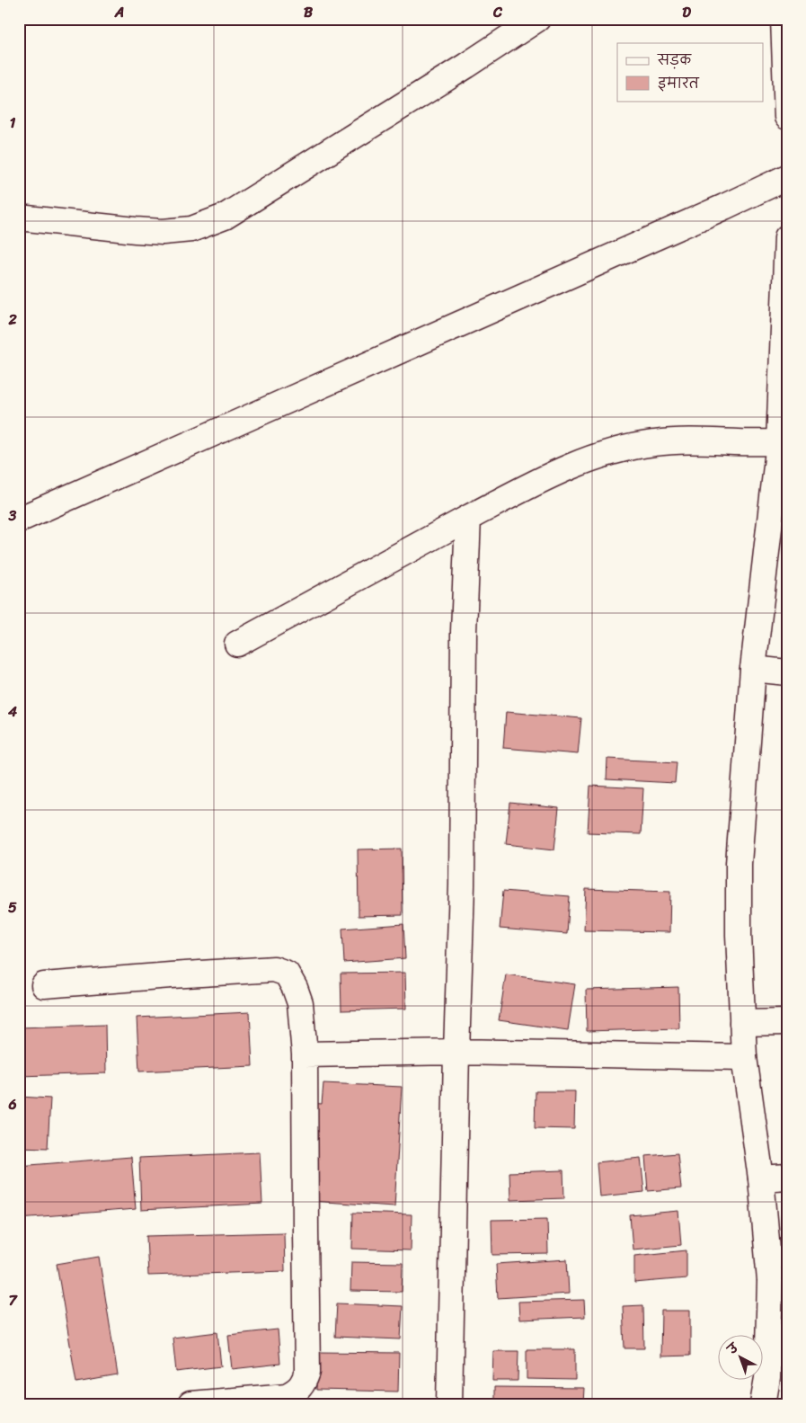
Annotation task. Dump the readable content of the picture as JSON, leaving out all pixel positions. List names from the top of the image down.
{
  "legend": ["सड़क", "इमारत"],
  "north": "top left",
  "grid": {
    "columns": [
      "A",
      "B",
      "C",
      "D"
    ],
    "rows": [
      "1",
      "2",
      "3",
      "4",
      "5",
      "6",
      "7"
    ]
  }
}
